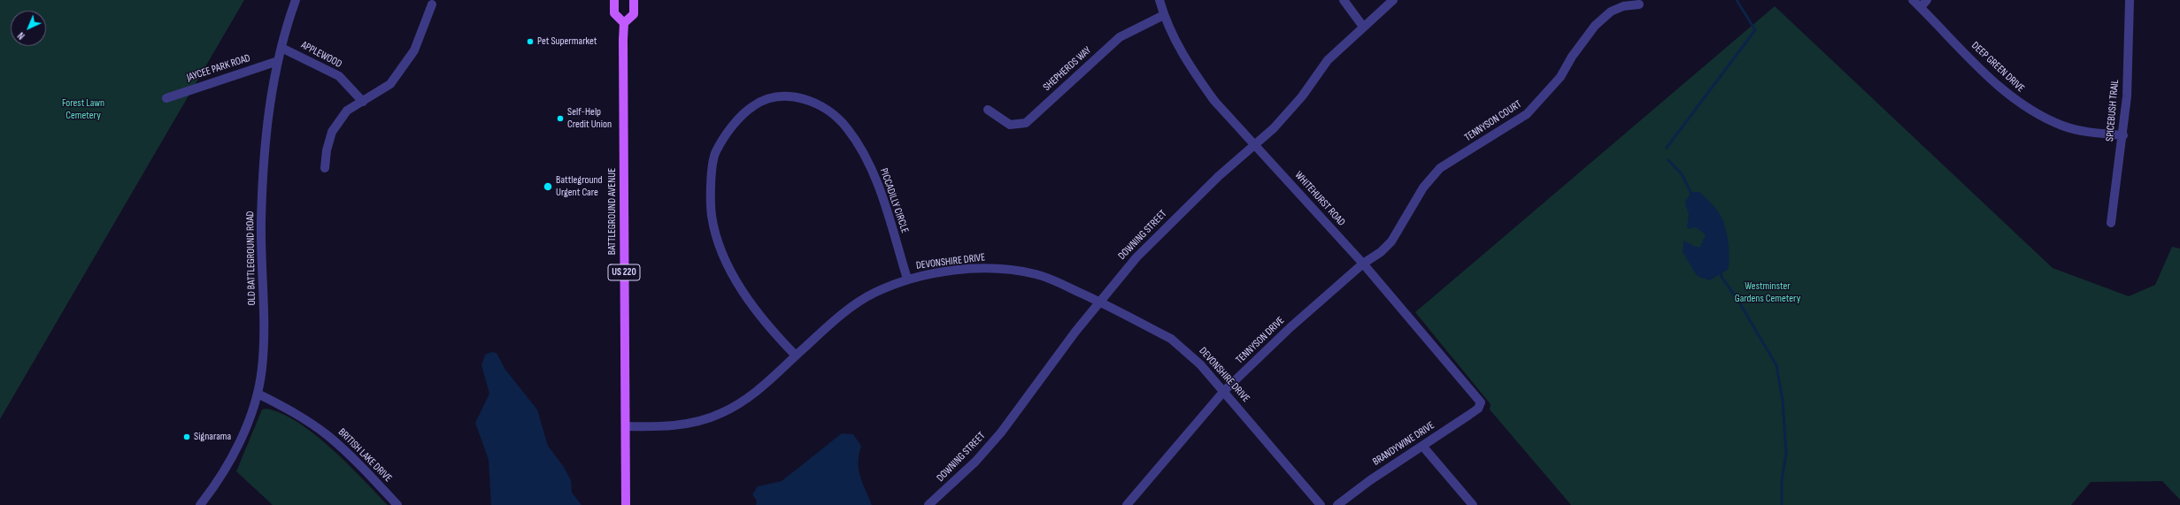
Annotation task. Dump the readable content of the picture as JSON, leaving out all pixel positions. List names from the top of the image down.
{
  "streets": {
    "main road": ["BATTLEGROUND AVENUE", "US 220"],
    "street": [
      "APPLEWOOD",
      "DEEP GREEN DRIVE",
      "JAYCEE PARK ROAD",
      "SHEPHERDS WAY",
      "SPICEBUSH TRAIL",
      "TENNYSON COURT",
      "WHITEHURST ROAD",
      "PICCADILLY CIRCLE",
      "DOWNING STREET",
      "OLD BATTLEGROUND ROAD",
      "DEVONSHIRE DRIVE",
      "TENNYSON DRIVE",
      "BRANDYWINE DRIVE",
      "BRITISH LAKE DRIVE"
    ]
  },
  "crossings": [
    ["APPLEWOOD", "OLD BATTLEGROUND ROAD"],
    ["DEEP GREEN DRIVE", "SPICEBUSH TRAIL"],
    ["JAYCEE PARK ROAD", "OLD BATTLEGROUND ROAD"],
    ["SHEPHERDS WAY", "WHITEHURST ROAD"],
    ["TENNYSON COURT", "WHITEHURST ROAD"],
    ["TENNYSON COURT", "TENNYSON DRIVE"],
    ["WHITEHURST ROAD", "DOWNING STREET"],
    ["WHITEHURST ROAD", "TENNYSON DRIVE"],
    ["WHITEHURST ROAD", "BRANDYWINE DRIVE"],
    ["PICCADILLY CIRCLE", "DEVONSHIRE DRIVE"],
    ["BATTLEGROUND AVENUE", "DEVONSHIRE DRIVE"],
    ["DOWNING STREET", "DEVONSHIRE DRIVE"],
    ["OLD BATTLEGROUND ROAD", "BRITISH LAKE DRIVE"],
    ["DEVONSHIRE DRIVE", "TENNYSON DRIVE"]
  ],
  "parks": ["Forest Lawn Cemetery", "Westminster Gardens Cemetery"],
  "places": [
    "Pet Supermarket",
    "Self-Help Credit Union",
    "Battleground Urgent Care",
    "Signarama"
  ],
  "north": "bottom left"
}
